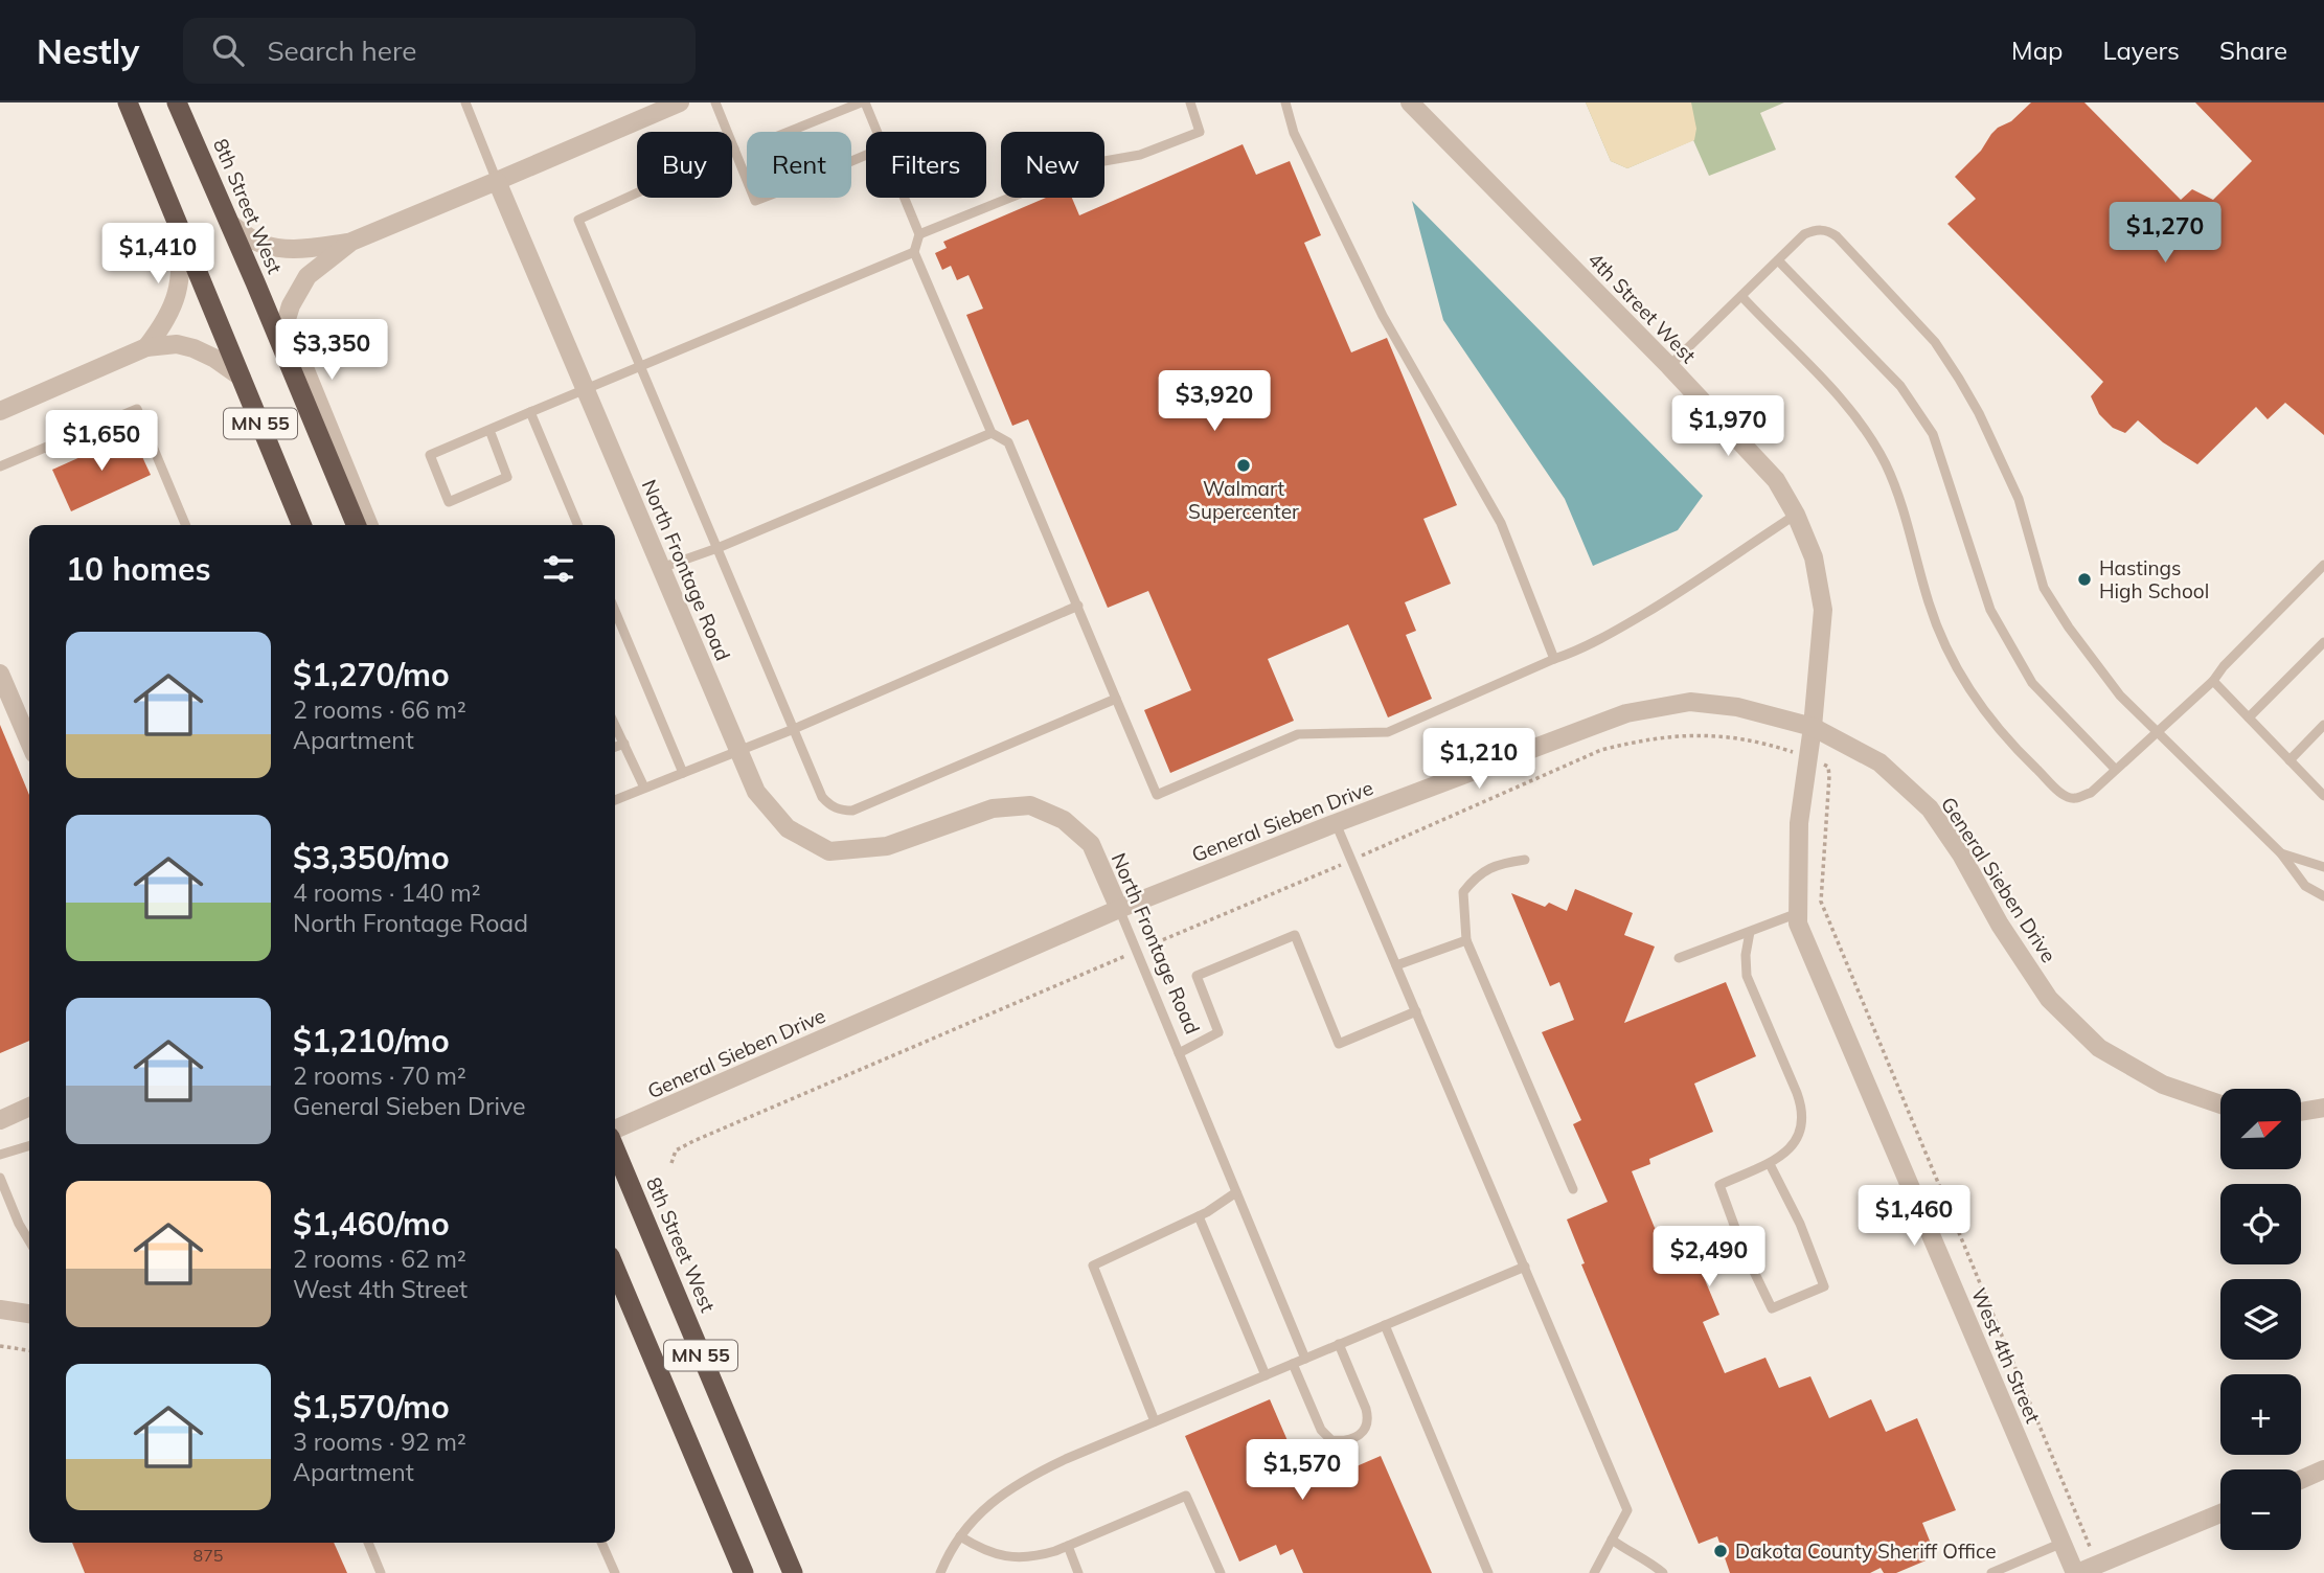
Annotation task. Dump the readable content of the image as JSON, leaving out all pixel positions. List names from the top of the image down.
{
  "streets": {
    "highway": ["8th Street West", "MN 55"],
    "street": [
      "4th Street West",
      "North Frontage Road",
      "General Sieben Drive",
      "West 4th Street"
    ]
  },
  "crossings": [
    ["4th Street West", "General Sieben Drive"],
    ["4th Street West", "West 4th Street"],
    ["North Frontage Road", "General Sieben Drive"]
  ],
  "places": ["Walmart Supercenter", "Hastings High School", "Dakota County Sheriff Office"],
  "house_numbers": ["875"],
  "north": "top right",
  "page": {
    "header": "Nestly",
    "search": "Search here",
    "nav": ["Map", "Layers", "Share"],
    "chip": [
      "Buy",
      "Rent",
      "Filters",
      "New"
    ],
    "price": [
      "$1,270",
      "$1,410",
      "$3,350",
      "$3,920",
      "$1,970",
      "$1,650",
      "$1,210",
      "$1,460",
      "$2,490",
      "$1,570"
    ],
    "heading": "10 homes",
    "list": [
      {
        "name": "$1,270/mo",
        "note": "2 rooms · 66 m² · Apartment"
      },
      {
        "name": "$3,350/mo",
        "note": "4 rooms · 140 m² · North Frontage Road"
      },
      {
        "name": "$1,210/mo",
        "note": "2 rooms · 70 m² · General Sieben Drive"
      },
      {
        "name": "$1,460/mo",
        "note": "2 rooms · 62 m² · West 4th Street"
      },
      {
        "name": "$1,570/mo",
        "note": "3 rooms · 92 m² · Apartment"
      }
    ],
    "map_buttons": ["+", "−"]
  }
}
